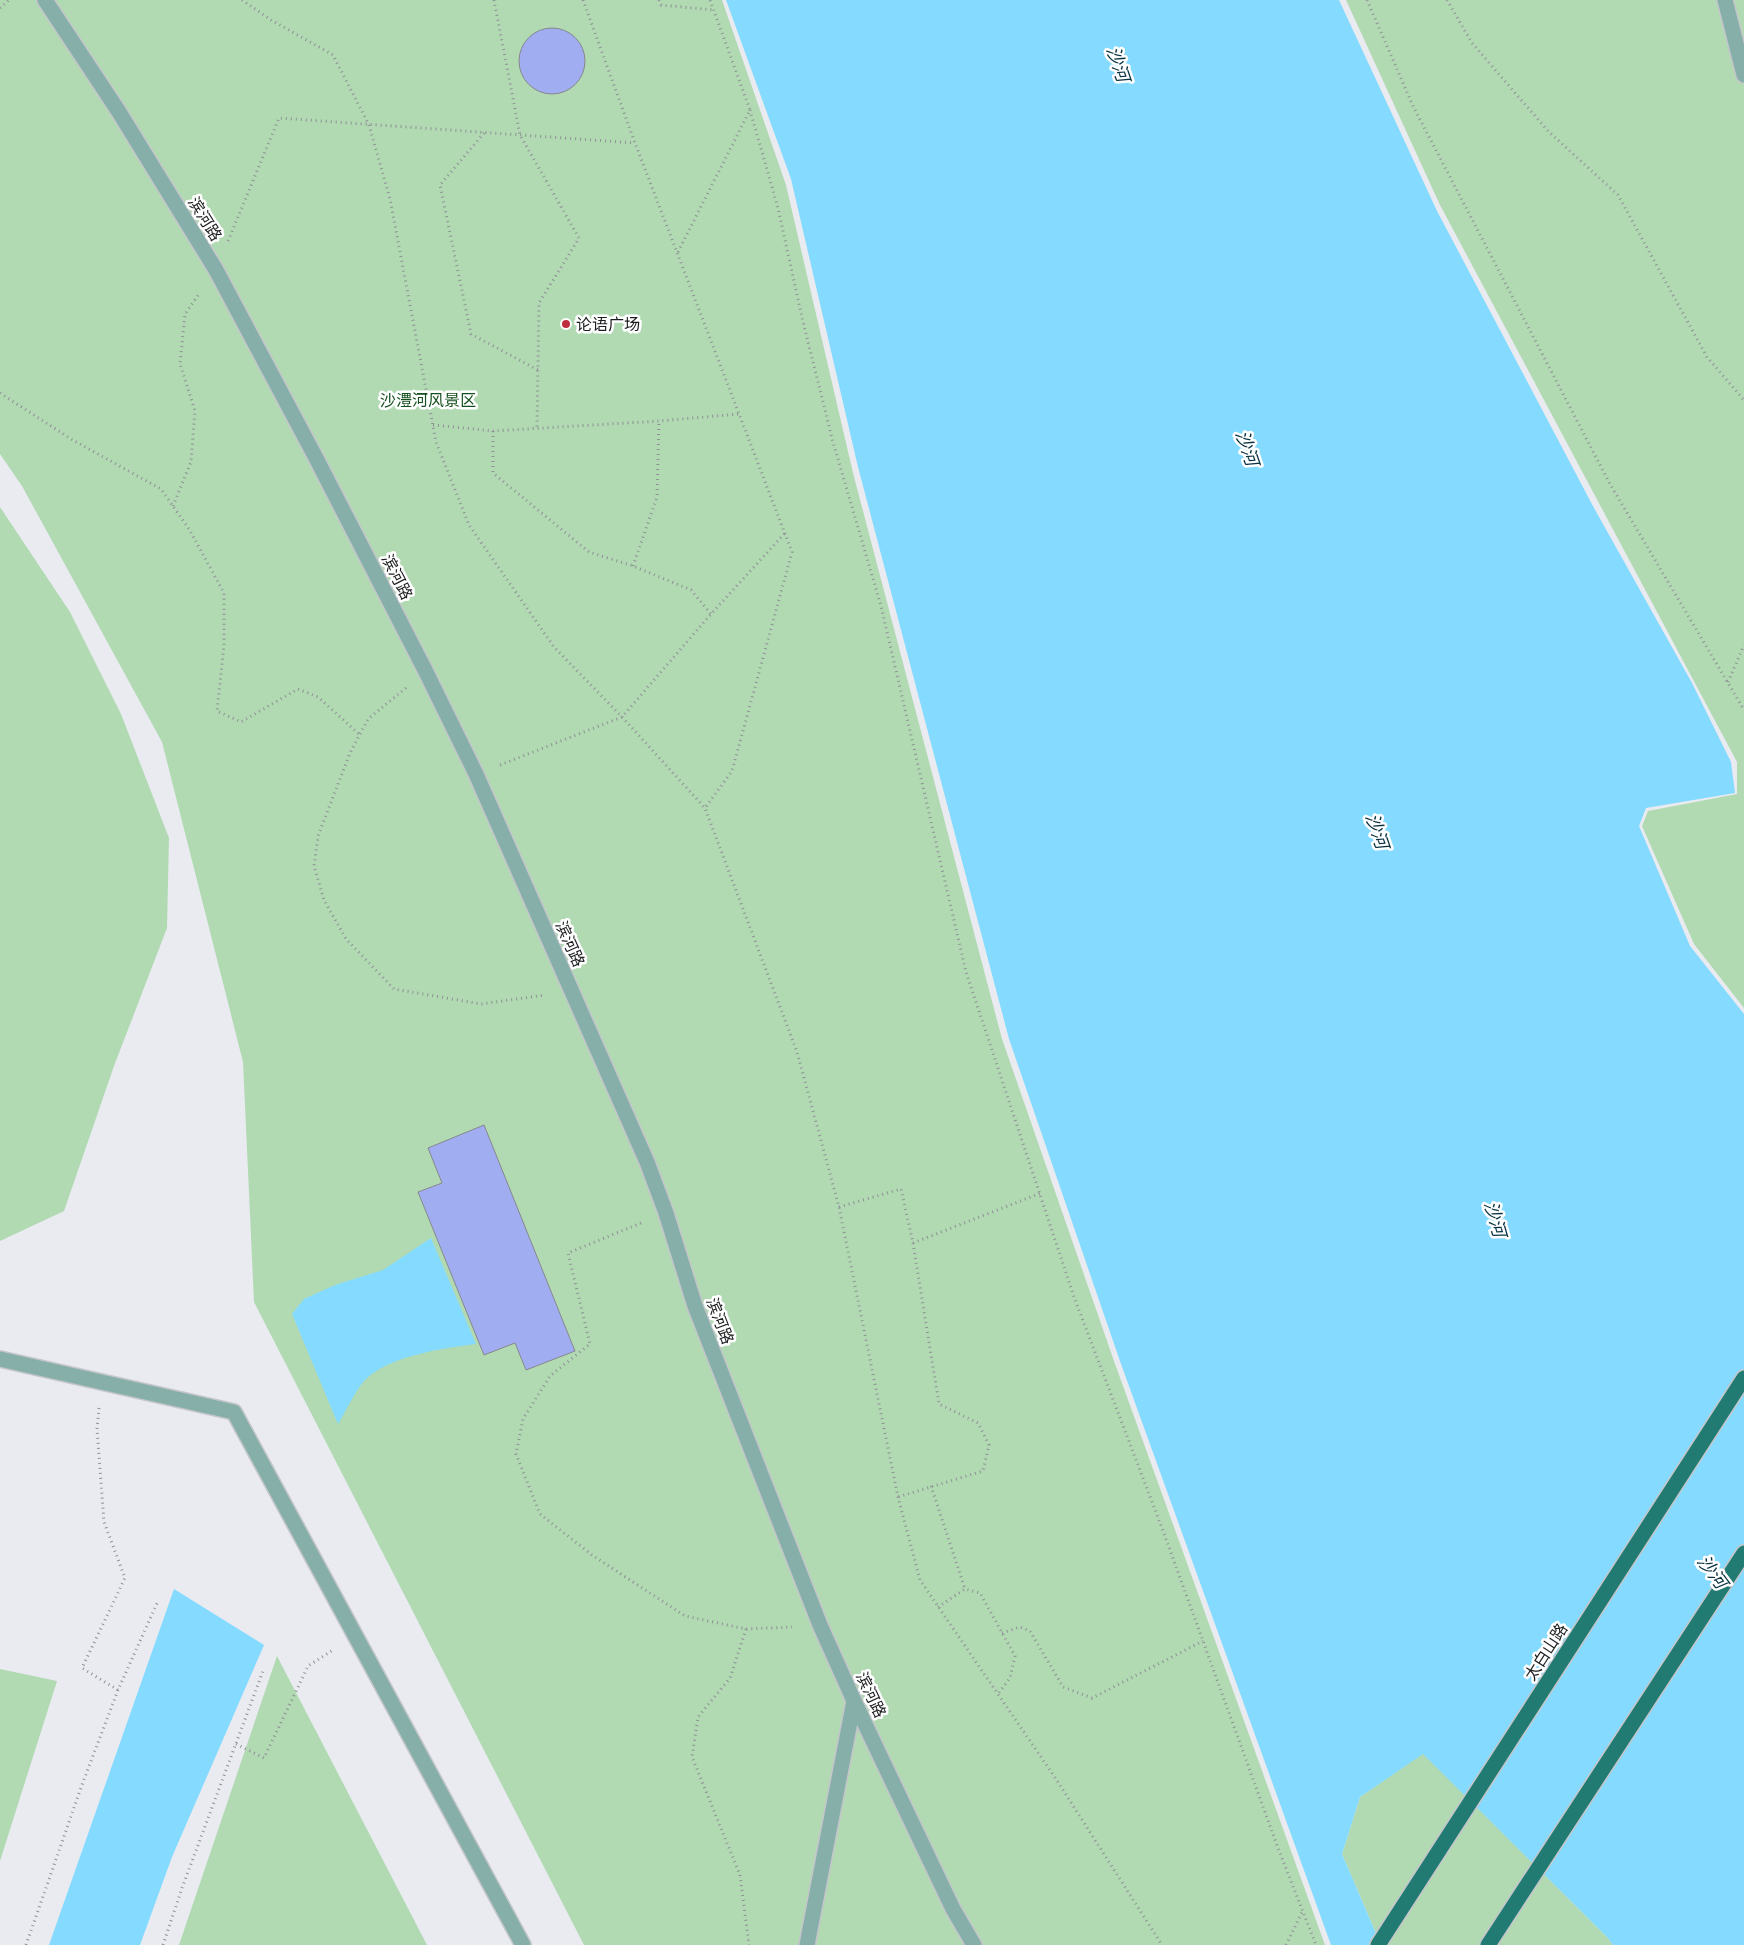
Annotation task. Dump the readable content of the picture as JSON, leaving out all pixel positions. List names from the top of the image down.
{
  "streets": {
    "main road": ["太白山路"],
    "street": ["滨河路"]
  },
  "water": ["沙河"],
  "parks": ["沙澧河风景区"],
  "places": ["论语广场"]
}
